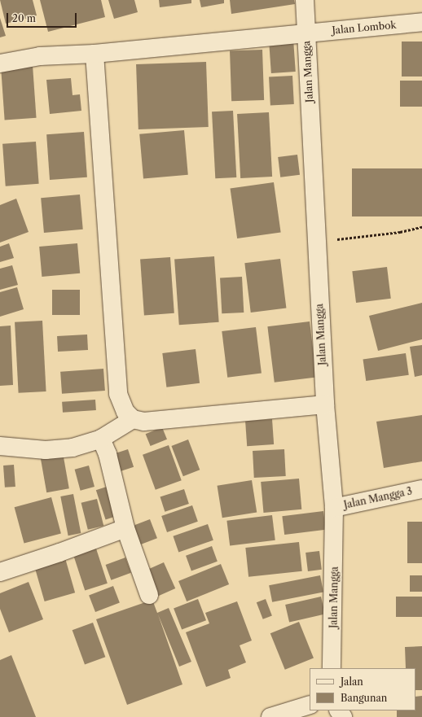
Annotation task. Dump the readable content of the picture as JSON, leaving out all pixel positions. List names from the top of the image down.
{
  "streets": {
    "street": ["Jalan Lombok", "Jalan Mangga", "Jalan Mangga 3"]
  },
  "crossings": [
    ["Jalan Lombok", "Jalan Mangga"],
    ["Jalan Mangga", "Jalan Mangga 3"]
  ],
  "legend": ["Jalan", "Bangunan"],
  "scale_bar": "20 m"
}
